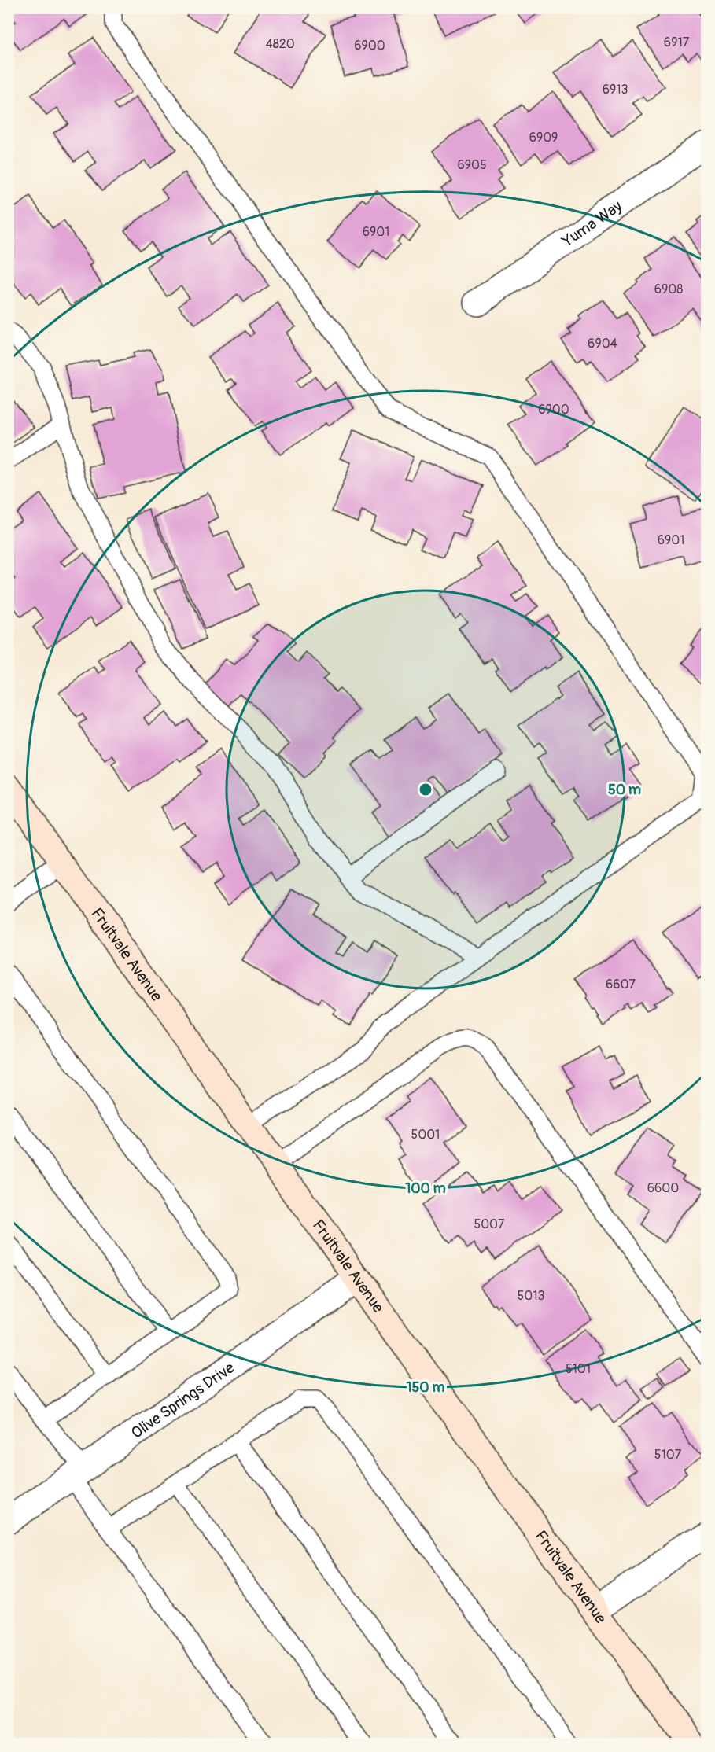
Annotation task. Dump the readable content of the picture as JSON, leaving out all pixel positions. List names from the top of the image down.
{
  "streets": {
    "main road": ["Fruitvale Avenue"],
    "street": ["Yuma Way", "Olive Springs Drive"]
  },
  "crossings": [
    ["Fruitvale Avenue", "Olive Springs Drive"]
  ],
  "house_numbers": [
    "6917",
    "4820",
    "6900",
    "6913",
    "6909",
    "6905",
    "6901",
    "6908",
    "6904",
    "6900",
    "6901",
    "6607",
    "5001",
    "6600",
    "5007",
    "5013",
    "5101",
    "5107"
  ],
  "rings": ["50 m", "100 m", "150 m"]
}
